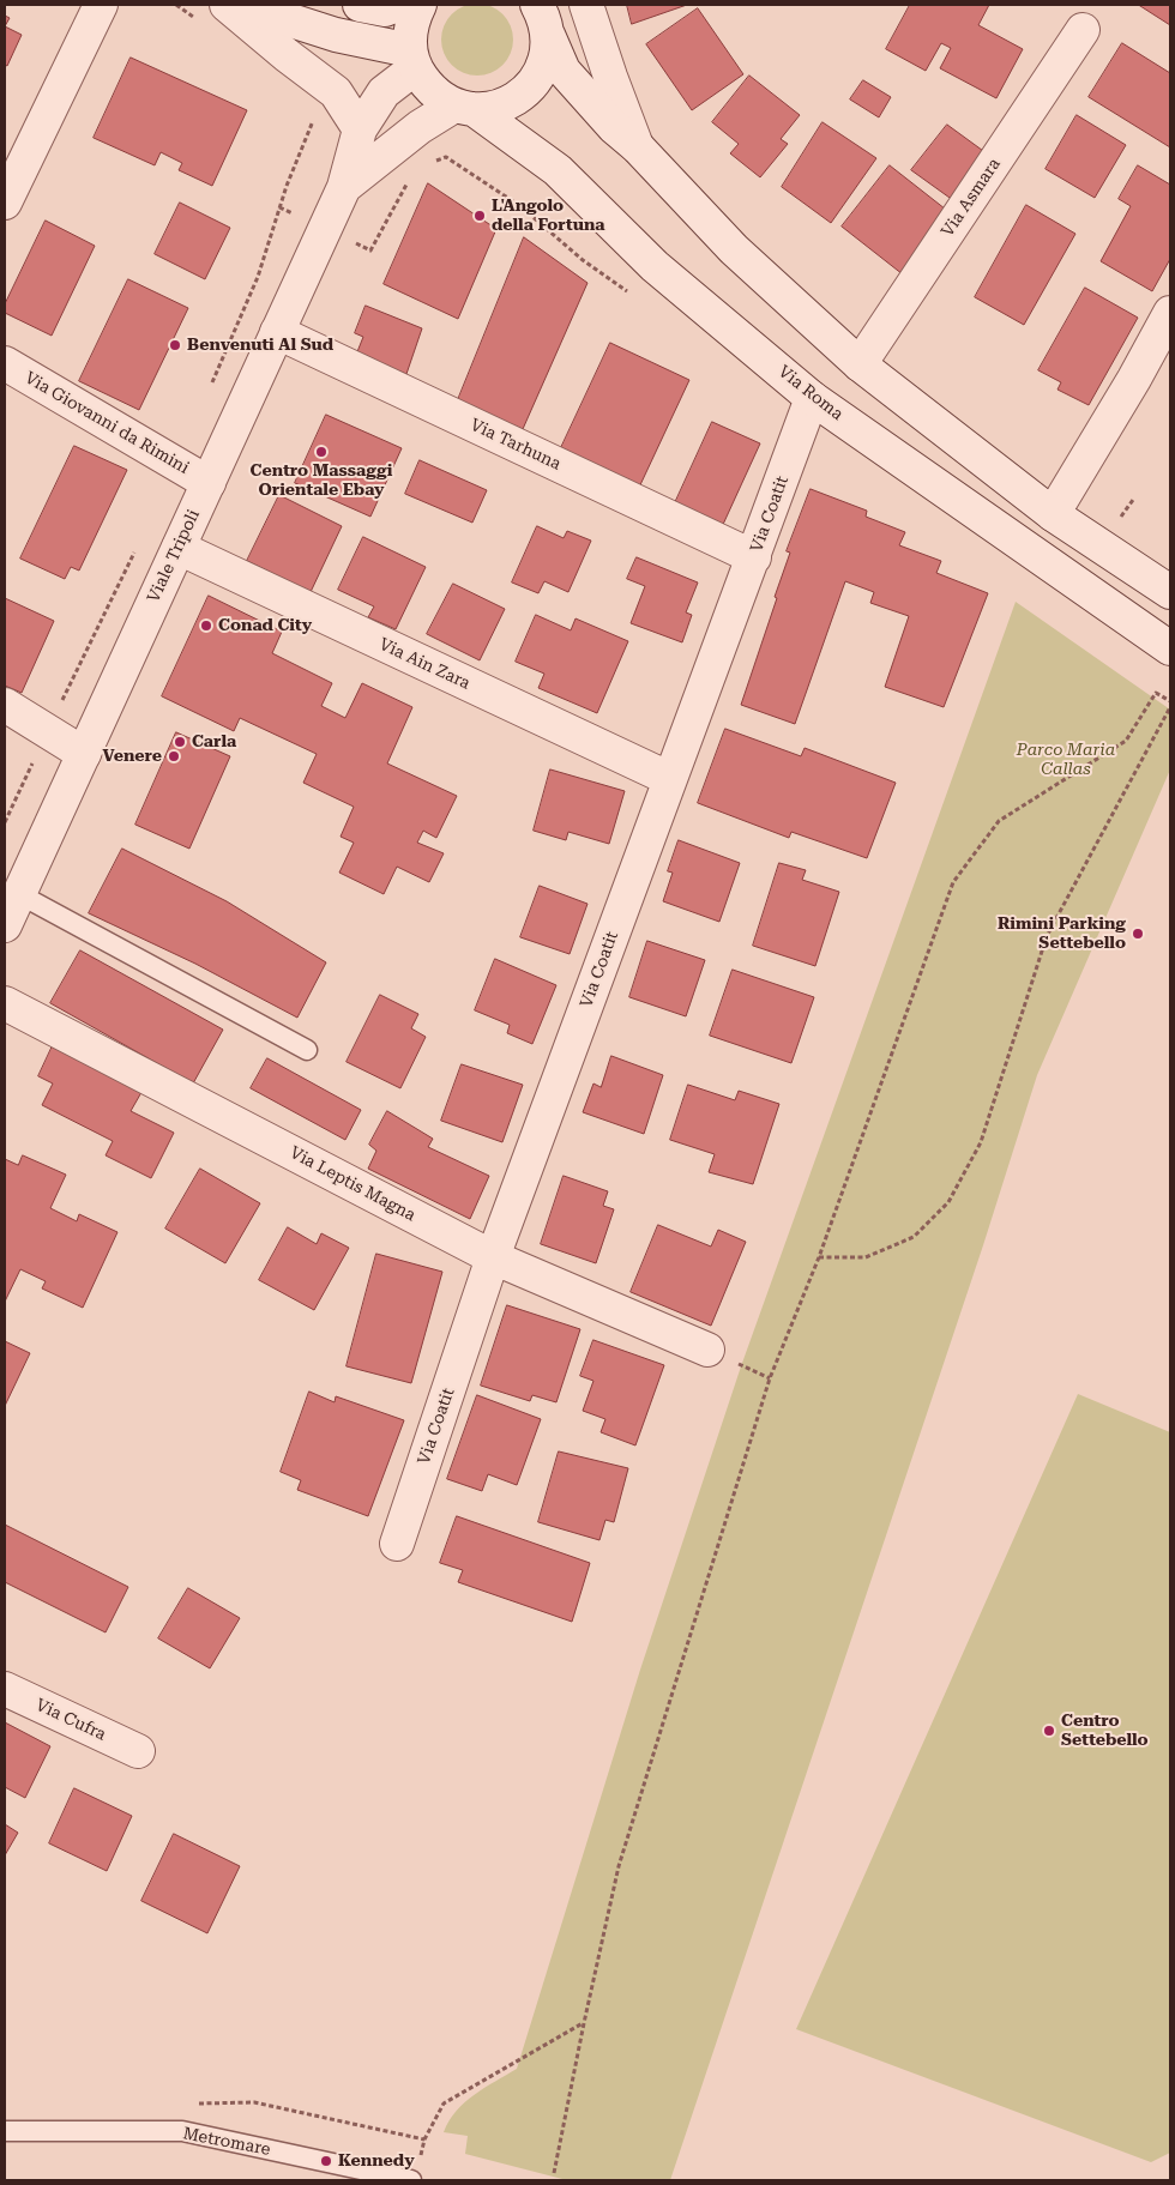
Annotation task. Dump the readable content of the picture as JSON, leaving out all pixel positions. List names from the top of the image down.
{
  "streets": {
    "street": [
      "Via Asmara",
      "Via Roma",
      "Via Giovanni da Rimini",
      "Via Tarhuna",
      "Via Coatit",
      "Viale Tripoli",
      "Via Ain Zara",
      "Via Leptis Magna",
      "Via Cufra"
    ],
    "lane": ["Metromare"]
  },
  "crossings": [
    ["Via Roma", "Via Coatit"],
    ["Via Roma", "Viale Tripoli"],
    ["Via Giovanni da Rimini", "Viale Tripoli"],
    ["Via Tarhuna", "Via Coatit"],
    ["Via Tarhuna", "Viale Tripoli"],
    ["Via Coatit", "Via Ain Zara"],
    ["Via Coatit", "Via Leptis Magna"],
    ["Viale Tripoli", "Via Ain Zara"]
  ],
  "parks": ["Parco Maria Callas"],
  "places": [
    "L'Angolo della Fortuna",
    "Benvenuti Al Sud",
    "Centro Massaggi Orientale Ebay",
    "Conad City",
    "Carla",
    "Venere",
    "Rimini Parking Settebello",
    "Centro Settebello",
    "Kennedy"
  ]
}
